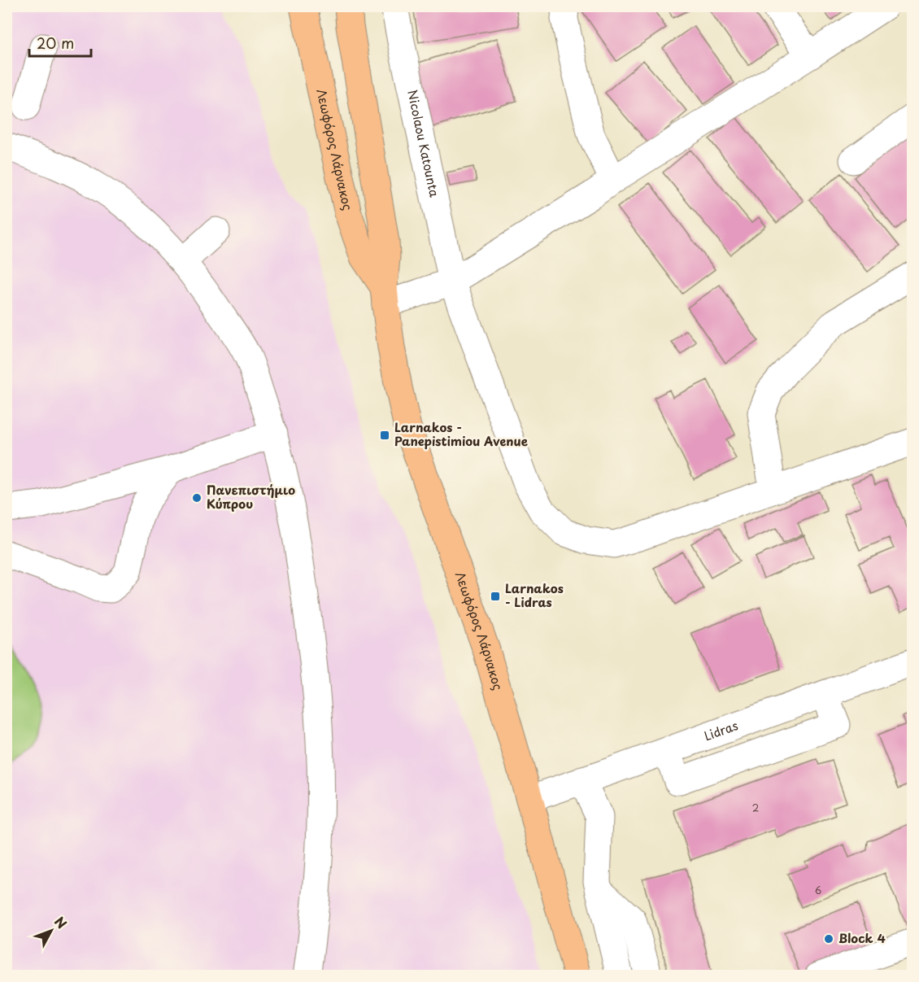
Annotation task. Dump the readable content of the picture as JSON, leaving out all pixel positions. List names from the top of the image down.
{
  "streets": {
    "main road": ["Λεωφόρος Λάρνακος"],
    "street": ["Nicolaou Katounta", "Lidras"]
  },
  "crossings": [
    ["Λεωφόρος Λάρνακος", "Lidras"]
  ],
  "places": {
    "transit": ["Larnakos - Panepistimiou Avenue", "Larnakos - Lidras"],
    "other": ["Πανεπιστήμιο Κύπρου", "Block 4"]
  },
  "house_numbers": ["2", "6"],
  "scale_bar": "20 m",
  "north": "top right"
}
